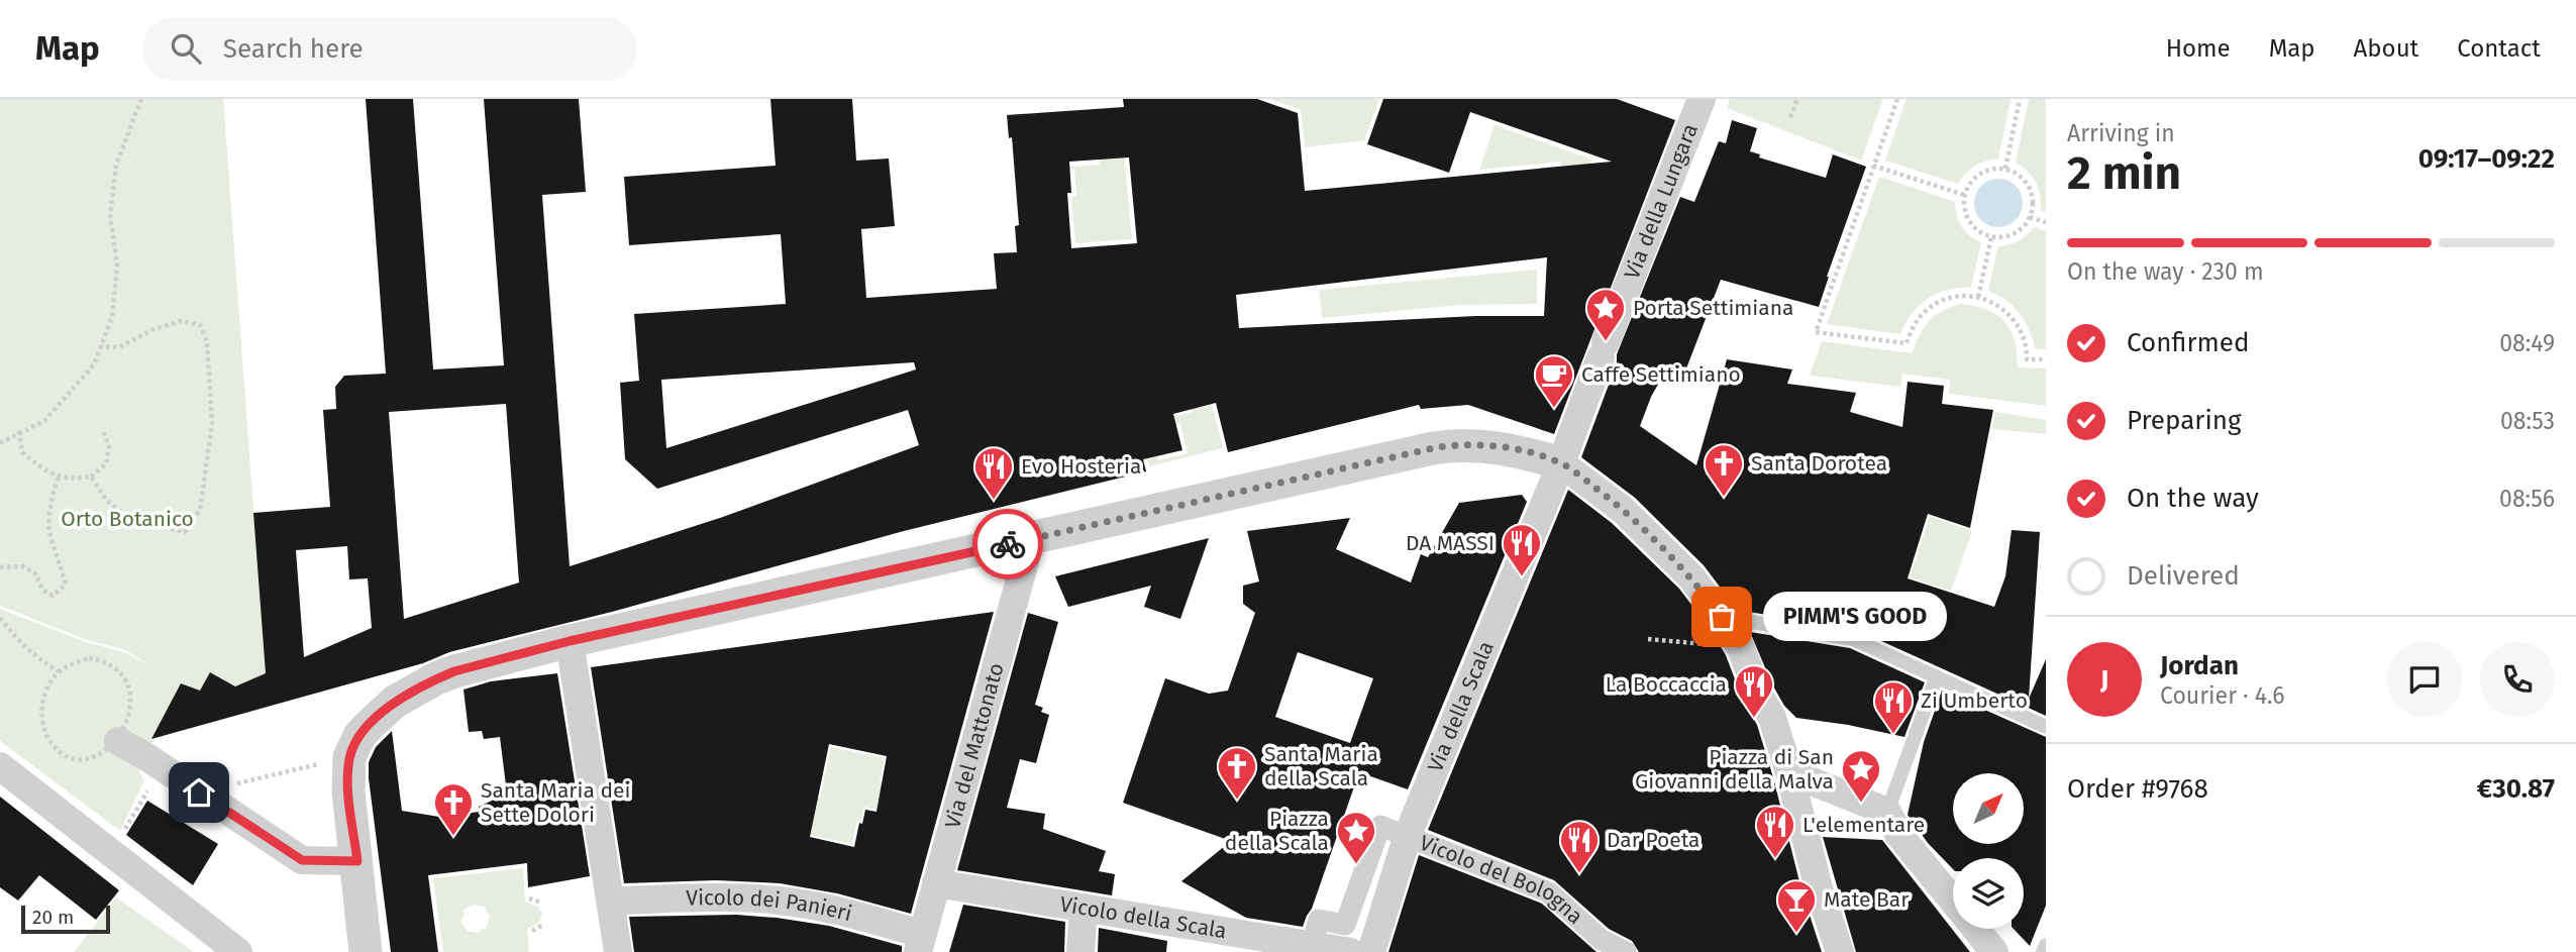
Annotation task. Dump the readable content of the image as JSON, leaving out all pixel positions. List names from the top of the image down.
{
  "streets": {
    "street": [
      "Via della Lungara",
      "Via della Scala",
      "Via del Mattonato",
      "Vicolo del Bologna",
      "Vicolo dei Panieri",
      "Vicolo della Scala"
    ]
  },
  "crossings": [
    ["Via della Lungara", "Via della Scala"],
    ["Via della Scala", "Vicolo del Bologna"],
    ["Via del Mattonato", "Vicolo dei Panieri"],
    ["Via del Mattonato", "Vicolo della Scala"]
  ],
  "parks": ["Orto Botanico"],
  "places": {
    "place": ["Porta Settimiana", "Piazza di San Giovanni della Malva", "Piazza della Scala"],
    "cafe": ["Caffe Settimiano"],
    "church": ["Santa Dorotea", "Santa Maria della Scala", "Santa Maria dei Sette Dolori"],
    "restaurant": [
      "Evo Hosteria",
      "DA MASSI",
      "La Boccaccia",
      "Zi Umberto",
      "L'elementare",
      "Dar Poeta"
    ],
    "other": ["PIMM'S GOOD"],
    "bar": ["Mate Bar"]
  },
  "scale_bar": "20 m",
  "north": "top right",
  "page": {
    "header": "Map",
    "search": "Search here",
    "nav": [
      "Home",
      "Map",
      "About",
      "Contact"
    ],
    "heading": ["2 min", "Arriving in", "09:17–09:22"],
    "panel": [
      "Jordan",
      "Courier · 4.6",
      "Order #9768",
      "€30.87"
    ],
    "bar": "On the way · 230 m",
    "list": [
      ["Confirmed", "08:49"],
      ["Preparing", "08:53"],
      ["On the way", "08:56"],
      "Delivered"
    ],
    "bubble": "PIMM'S GOOD",
    "round": "J",
    "scale": "20 m"
  }
}
